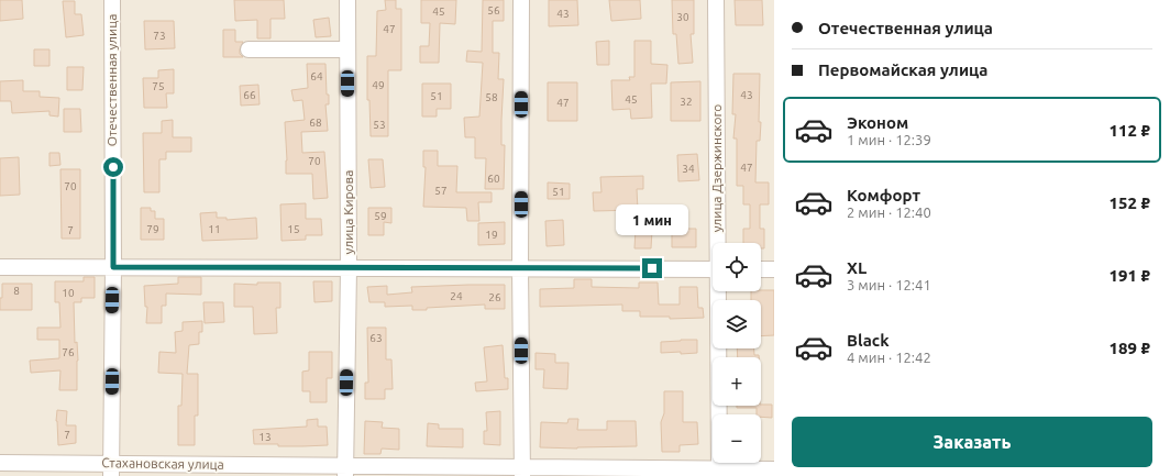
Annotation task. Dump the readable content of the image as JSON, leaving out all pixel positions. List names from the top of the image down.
{
  "streets": {
    "street": [
      "Отечественная улица",
      "улица Дзержинского",
      "улица Кирова",
      "Стахановская улица"
    ]
  },
  "crossings": [
    ["Отечественная улица", "Стахановская улица"],
    ["улица Дзержинского", "Стахановская улица"],
    ["улица Кирова", "Стахановская улица"]
  ],
  "house_numbers": [
    "56",
    "45",
    "43",
    "30",
    "47",
    "73",
    "64",
    "49",
    "75",
    "66",
    "43",
    "51",
    "58",
    "45",
    "32",
    "47",
    "68",
    "53",
    "70",
    "47",
    "34",
    "60",
    "70",
    "57",
    "51",
    "59",
    "79",
    "11",
    "15",
    "7",
    "19",
    "8",
    "10",
    "24",
    "26",
    "63",
    "76",
    "7",
    "13"
  ],
  "page": {
    "banner": ["Отечественная улица", "Первомайская улица"],
    "list": [
      {
        "name": "Эконом",
        "note": "1 мин · 12:39",
        "value": "112 ₽"
      },
      {
        "name": "Комфорт",
        "note": "2 мин · 12:40",
        "value": "152 ₽"
      },
      {
        "name": "XL",
        "note": "3 мин · 12:41",
        "value": "191 ₽"
      },
      {
        "name": "Black",
        "note": "4 мин · 12:42",
        "value": "189 ₽"
      }
    ],
    "bubble": "1 мин",
    "map_buttons": ["+", "−"],
    "buttons": "Заказать"
  }
}
